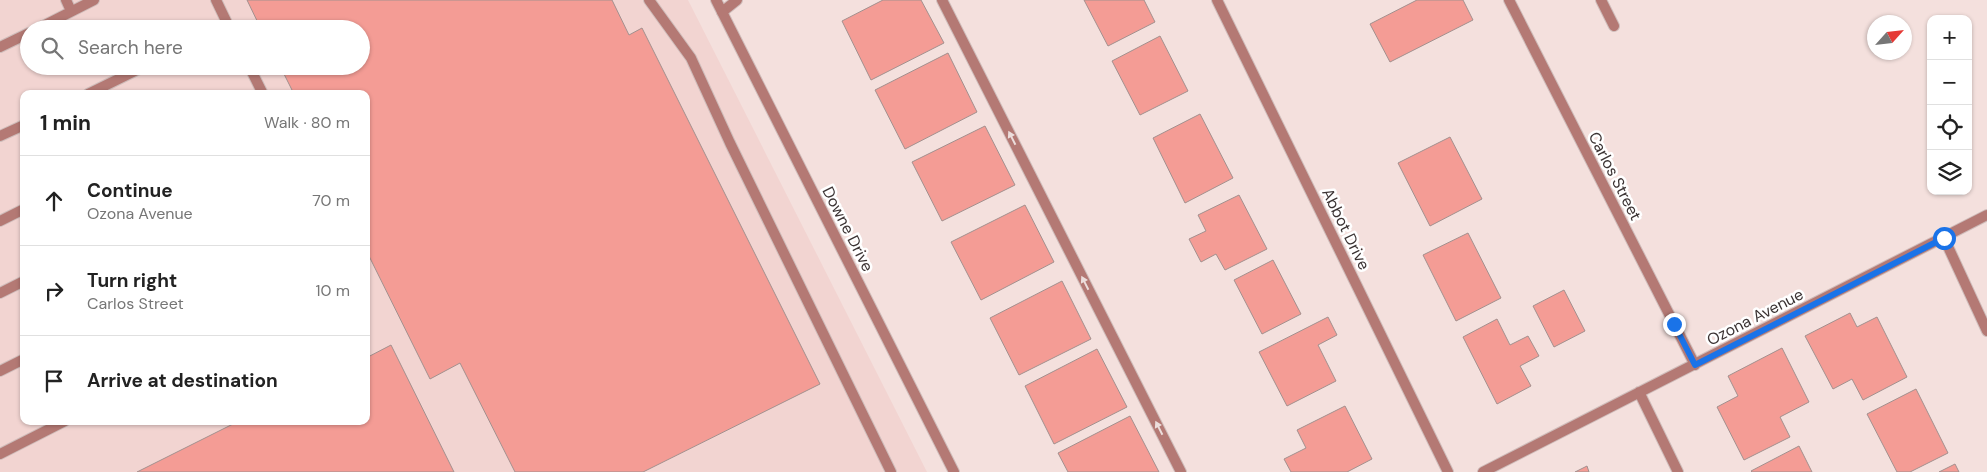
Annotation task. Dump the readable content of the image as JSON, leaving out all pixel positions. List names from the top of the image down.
{
  "streets": {
    "street": [
      "Carlos Street",
      "Downe Drive",
      "Abbot Drive",
      "Ozona Avenue"
    ]
  },
  "crossings": [
    ["Carlos Street", "Ozona Avenue"]
  ],
  "north": "top right",
  "page": {
    "map_buttons": ["+", "−"],
    "search": "Search here",
    "heading": ["1 min", "Walk · 80 m"],
    "list": [
      ["Continue", "Ozona Avenue", "70 m"],
      ["Turn right", "Carlos Street", "10 m"],
      "Arrive at destination"
    ]
  }
}
